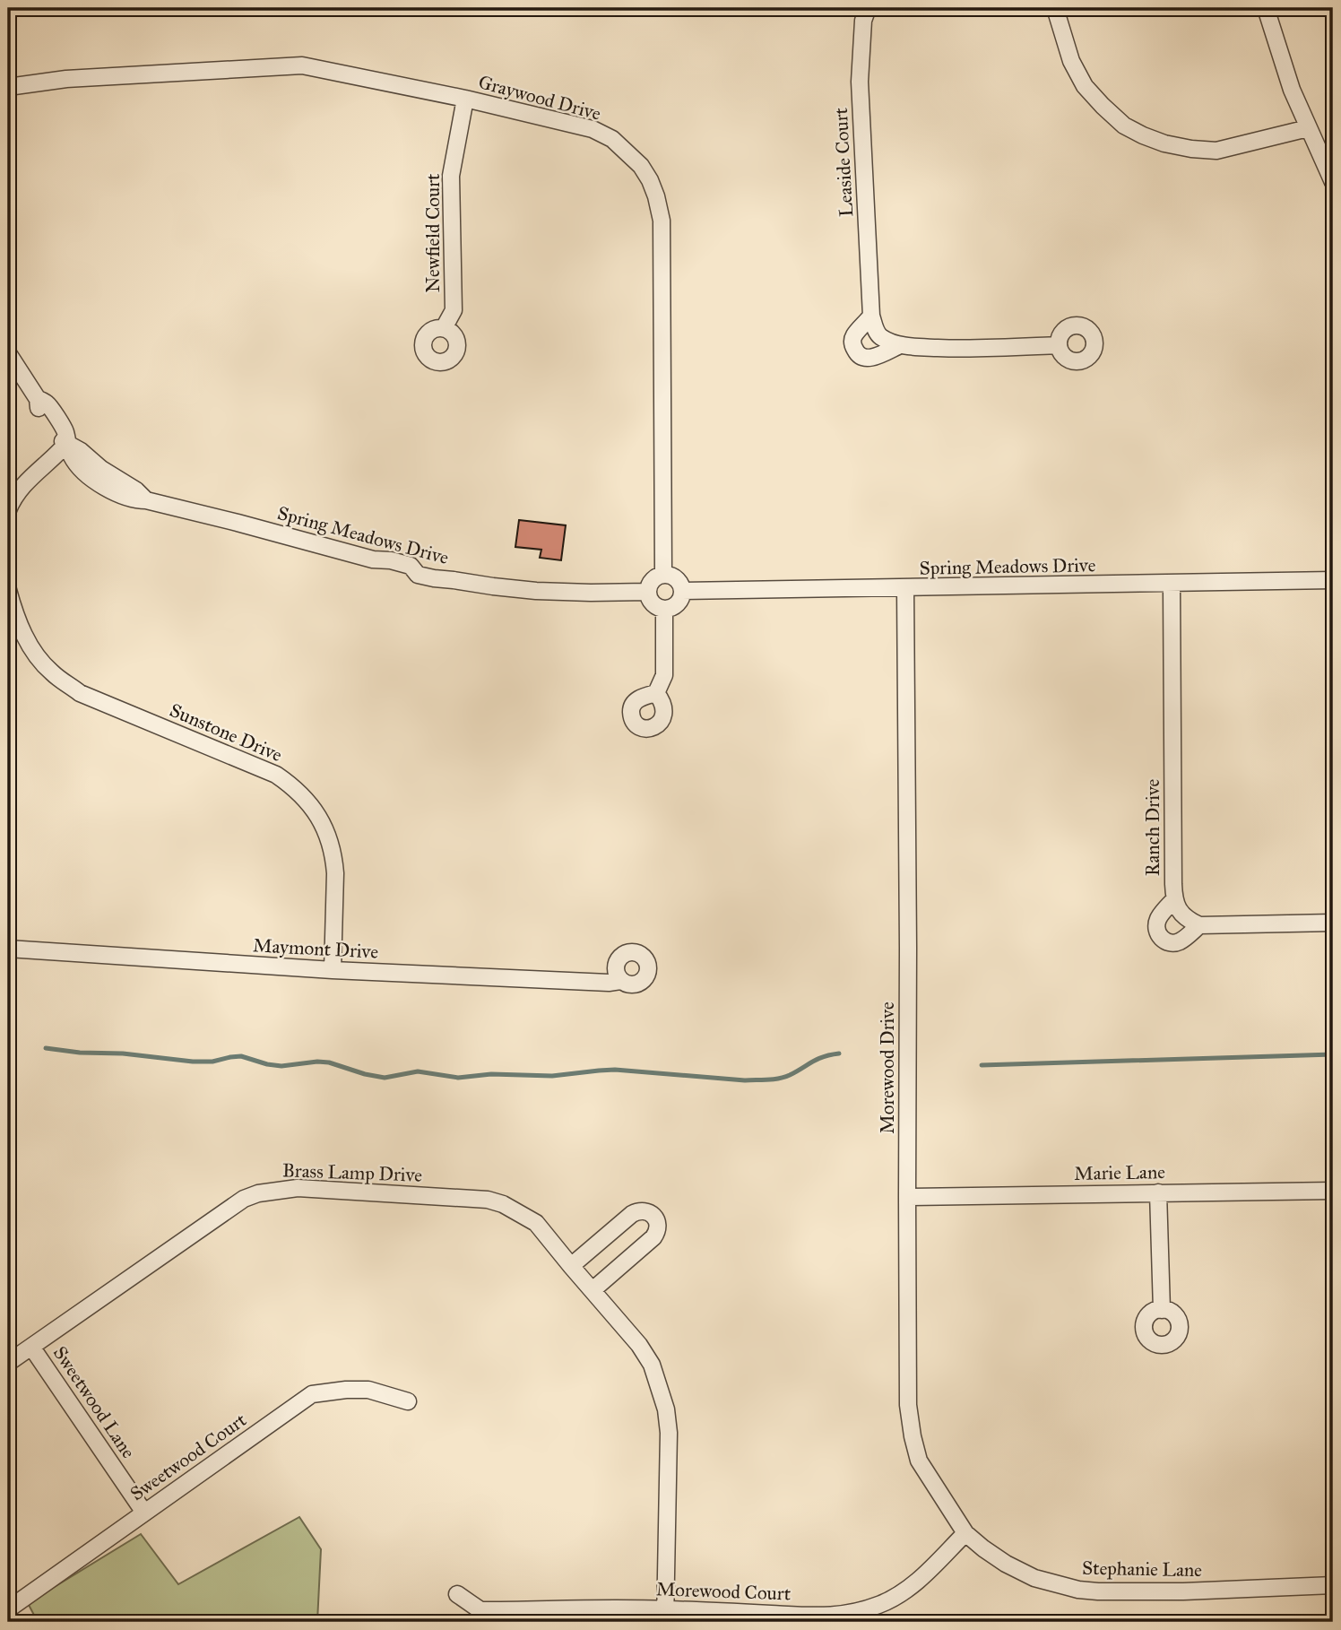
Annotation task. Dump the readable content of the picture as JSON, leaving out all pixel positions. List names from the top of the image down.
{
  "streets": {
    "street": [
      "Graywood Drive",
      "Leaside Court",
      "Newfield Court",
      "Spring Meadows Drive",
      "Sunstone Drive",
      "Ranch Drive",
      "Maymont Drive",
      "Morewood Drive",
      "Brass Lamp Drive",
      "Marie Lane",
      "Sweetwood Lane",
      "Sweetwood Court",
      "Stephanie Lane",
      "Morewood Court"
    ]
  },
  "crossings": [
    ["Graywood Drive", "Newfield Court"],
    ["Graywood Drive", "Spring Meadows Drive"],
    ["Spring Meadows Drive", "Ranch Drive"],
    ["Spring Meadows Drive", "Morewood Drive"],
    ["Sunstone Drive", "Maymont Drive"],
    ["Morewood Drive", "Marie Lane"],
    ["Morewood Drive", "Stephanie Lane"],
    ["Morewood Drive", "Morewood Court"],
    ["Brass Lamp Drive", "Sweetwood Lane"],
    ["Brass Lamp Drive", "Morewood Court"],
    ["Sweetwood Lane", "Sweetwood Court"],
    ["Stephanie Lane", "Morewood Court"]
  ]
}
